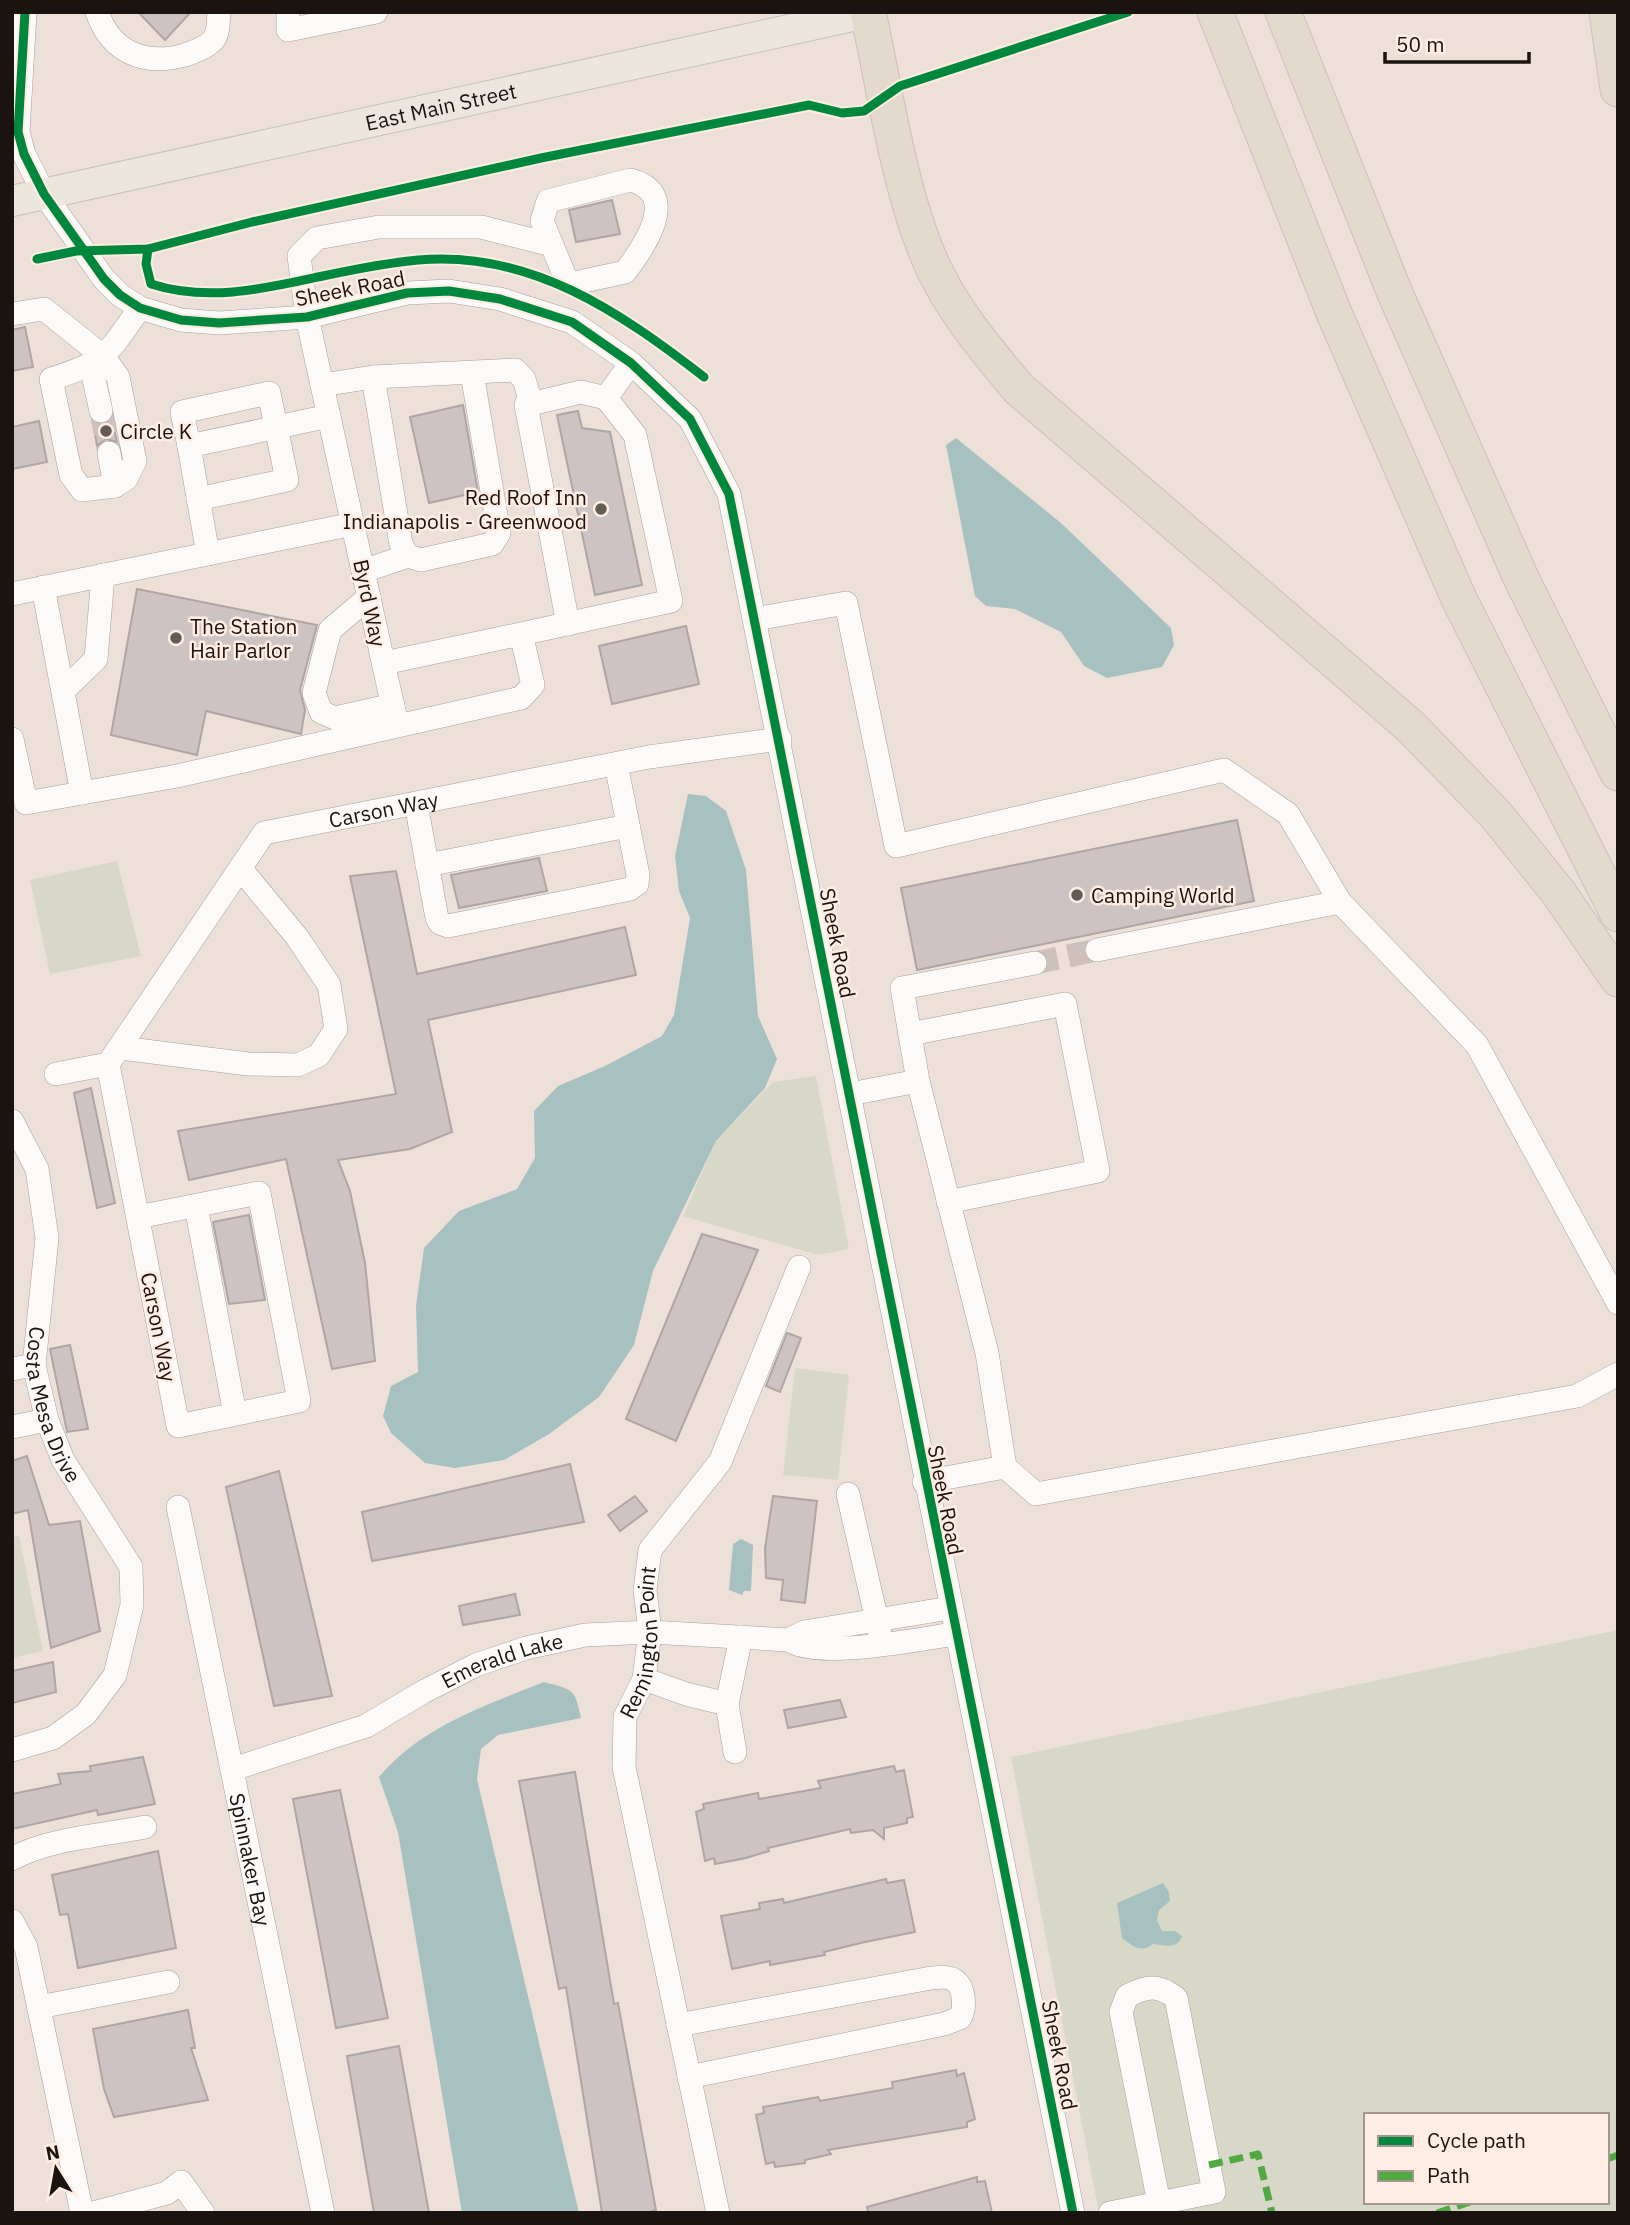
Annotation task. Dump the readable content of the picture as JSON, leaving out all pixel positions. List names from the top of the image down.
{
  "streets": {
    "main road": ["East Main Street"],
    "street": [
      "Sheek Road",
      "Byrd Way",
      "Carson Way",
      "Costa Mesa Drive",
      "Remington Point",
      "Emerald Lake",
      "Spinnaker Bay"
    ]
  },
  "crossings": [
    ["East Main Street", "Sheek Road"],
    ["Sheek Road", "Byrd Way"],
    ["Sheek Road", "Carson Way"],
    ["Sheek Road", "Emerald Lake"],
    ["Remington Point", "Emerald Lake"],
    ["Emerald Lake", "Spinnaker Bay"]
  ],
  "places": [
    "Circle K",
    "Red Roof Inn Indianapolis - Greenwood",
    "The Station Hair Parlor",
    "Camping World"
  ],
  "legend": ["Cycle path", "Path"],
  "scale_bar": "50 m",
  "north": "top"
}
